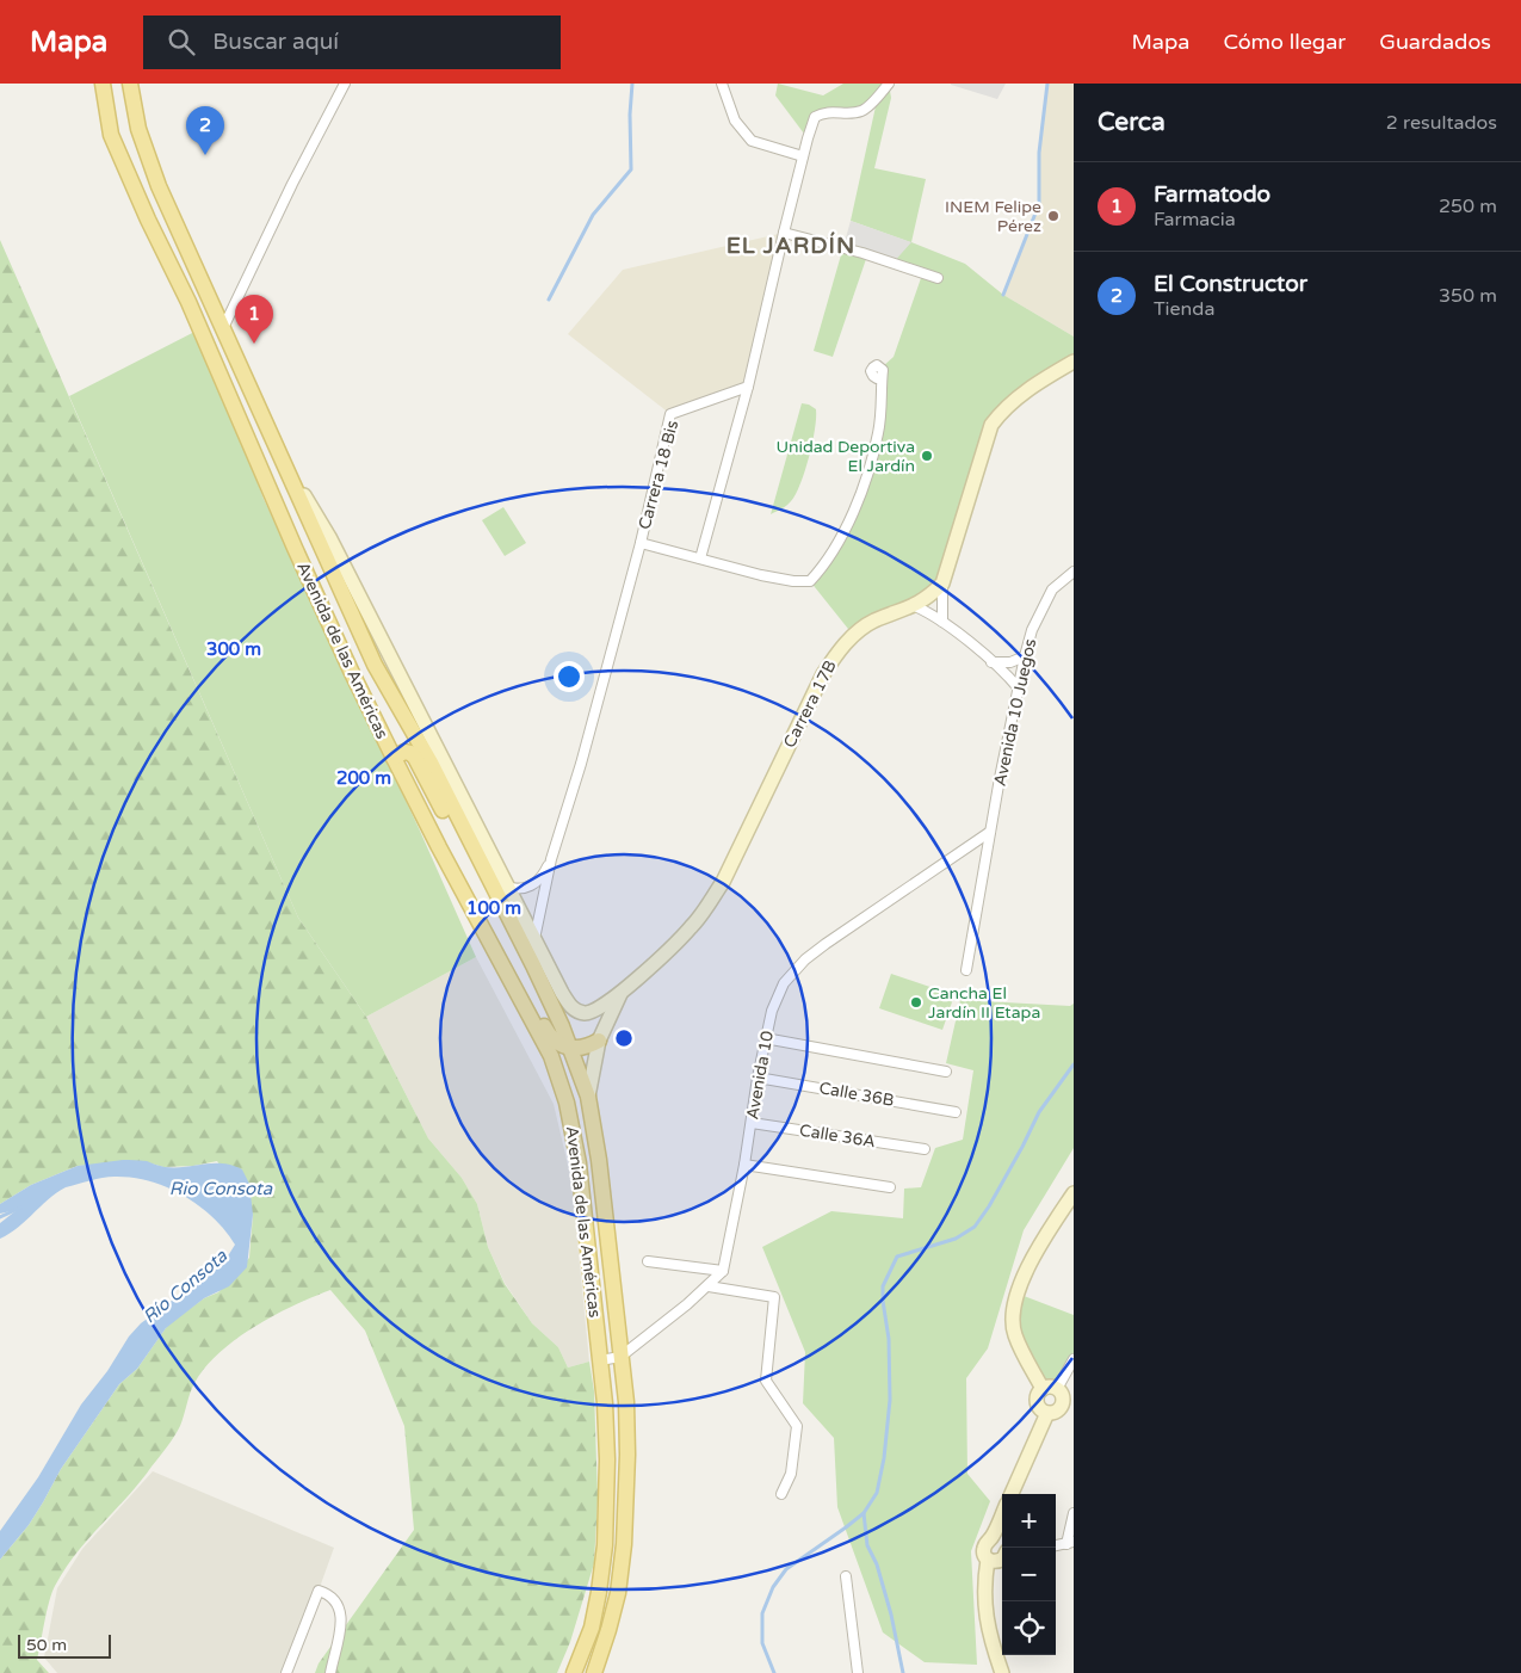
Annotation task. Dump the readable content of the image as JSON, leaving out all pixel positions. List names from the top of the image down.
{
  "streets": {
    "main road": ["Avenida de las Américas"],
    "street": [
      "Carrera 18 Bis",
      "Carrera 17B",
      "Avenida 10 Juegos",
      "Avenida 10",
      "Calle 36B",
      "Calle 36A"
    ]
  },
  "crossings": [
    ["Carrera 18 Bis", "Avenida de las Américas"],
    ["Carrera 18 Bis", "Carrera 17B"],
    ["Avenida de las Américas", "Carrera 17B"],
    ["Avenida 10 Juegos", "Avenida 10"],
    ["Avenida 10", "Calle 36B"],
    ["Avenida 10", "Calle 36A"]
  ],
  "districts": ["EL JARDÍN"],
  "water": ["Rio Consota", "Río Consota"],
  "places": ["INEM Felipe Pérez", "Unidad Deportiva El Jardín", "Cancha El Jardín II Etapa"],
  "scale_bar": "50 m",
  "page": {
    "header": "Mapa",
    "search": "Buscar aquí",
    "nav": ["Mapa", "Cómo llegar", "Guardados"],
    "heading": ["Cerca", "2 resultados"],
    "pins": ["2", "1"],
    "list": [
      {
        "mark": "1",
        "name": "Farmatodo",
        "note": "Farmacia",
        "value": "250 m"
      },
      {
        "mark": "2",
        "name": "El Constructor",
        "note": "Tienda",
        "value": "350 m"
      }
    ],
    "map_buttons": ["+", "−"],
    "scale": "50 m"
  },
  "rings": ["300 m", "200 m", "100 m"]
}
